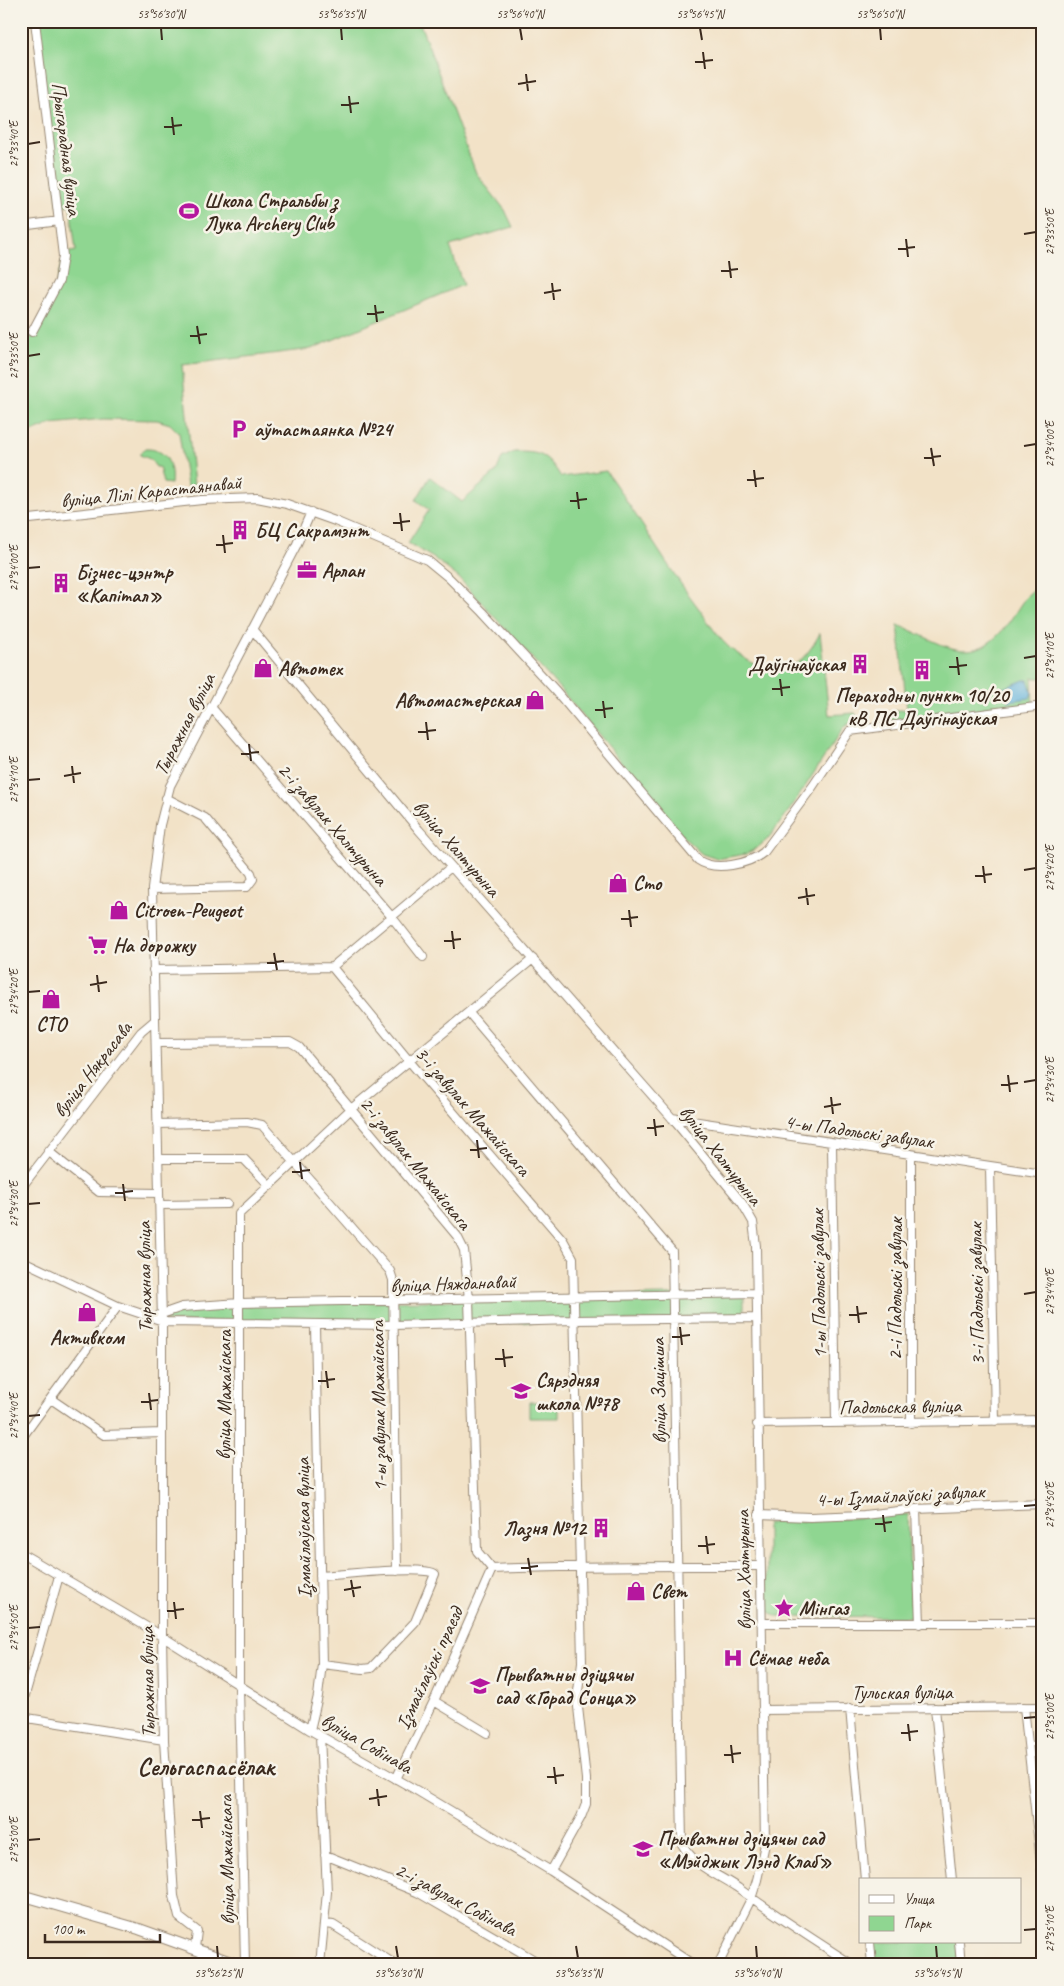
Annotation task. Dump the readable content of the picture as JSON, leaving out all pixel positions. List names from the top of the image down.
{
  "streets": {
    "street": [
      "Прыгарадная вуліца",
      "вуліца Лілі Карастаянавай",
      "Тыражная вуліца",
      "2-і завулак Халтурына",
      "вуліца Халтурына",
      "вуліца Някрасава",
      "3-і завулак Мажайскага",
      "4-ы Падольскі завулак",
      "2-і завулак Мажайскага",
      "вуліца Няжданавай",
      "1-ы Падольскі завулак",
      "2-і Падольскі завулак",
      "3-і Падольскі завулак",
      "вуліца Зацішша",
      "вуліца Мажайскага",
      "1-ы завулак Мажайскага",
      "Падольская вуліца",
      "4-ы Ізмайлаўскі завулак",
      "Ізмайлаўская вуліца",
      "Ізмайлаўскі праезд",
      "Тульская вуліца",
      "вуліца Собінава",
      "2-і завулак Собінава"
    ]
  },
  "crossings": [
    ["вуліца Лілі Карастаянавай", "Тыражная вуліца"],
    ["Тыражная вуліца", "2-і завулак Халтурына"],
    ["Тыражная вуліца", "вуліца Халтурына"],
    ["Тыражная вуліца", "вуліца Някрасава"],
    ["Тыражная вуліца", "2-і завулак Мажайскага"],
    ["Тыражная вуліца", "вуліца Няжданавай"],
    ["Тыражная вуліца", "1-ы завулак Мажайскага"],
    ["Тыражная вуліца", "вуліца Собінава"],
    ["вуліца Халтурына", "4-ы Падольскі завулак"],
    ["вуліца Халтурына", "вуліца Няжданавай"],
    ["вуліца Халтурына", "вуліца Зацішша"],
    ["вуліца Халтурына", "вуліца Мажайскага"],
    ["вуліца Халтурына", "Падольская вуліца"],
    ["вуліца Халтурына", "4-ы Ізмайлаўскі завулак"],
    ["вуліца Халтурына", "Тульская вуліца"],
    ["3-і завулак Мажайскага", "вуліца Няжданавай"],
    ["3-і завулак Мажайскага", "вуліца Мажайскага"],
    ["3-і завулак Мажайскага", "вуліца Собінава"],
    ["4-ы Падольскі завулак", "1-ы Падольскі завулак"],
    ["4-ы Падольскі завулак", "2-і Падольскі завулак"],
    ["4-ы Падольскі завулак", "3-і Падольскі завулак"],
    ["2-і завулак Мажайскага", "вуліца Няжданавай"],
    ["2-і завулак Мажайскага", "вуліца Мажайскага"],
    ["2-і завулак Мажайскага", "Ізмайлаўскі праезд"],
    ["вуліца Няжданавай", "вуліца Зацішша"],
    ["вуліца Няжданавай", "вуліца Мажайскага"],
    ["вуліца Няжданавай", "1-ы завулак Мажайскага"],
    ["вуліца Няжданавай", "Ізмайлаўская вуліца"],
    ["1-ы Падольскі завулак", "Падольская вуліца"],
    ["2-і Падольскі завулак", "Падольская вуліца"],
    ["3-і Падольскі завулак", "Падольская вуліца"],
    ["вуліца Зацішша", "вуліца Мажайскага"],
    ["вуліца Мажайскага", "1-ы завулак Мажайскага"],
    ["вуліца Мажайскага", "вуліца Собінава"],
    ["Ізмайлаўская вуліца", "вуліца Собінава"],
    ["Ізмайлаўскі праезд", "вуліца Собінава"]
  ],
  "districts": ["Сельгаспасёлак"],
  "places": {
    "sports": ["Школа Стральбы з Лука Archery Club"],
    "parking": ["аўтастаянка №24"],
    "building": [
      "БЦ Сакрамэнт",
      "Бізнес-цэнтр «Капітал»",
      "Даўгінаўская",
      "Пераходны пункт 10/20 кВ ПС Даўгінаўская",
      "Лазня №12"
    ],
    "office": ["Арлан"],
    "shop": [
      "Автотех",
      "Автомастерская",
      "Сто",
      "Citroen-Peugeot",
      "СТО",
      "Активком",
      "Свет"
    ],
    "supermarket": ["На дорожку"],
    "school or university": ["Сярэдняя школа №78", "Прыватны дзіцячы сад «Горад Сонца»", "Прыватны дзіцячы сад «Мэйджык Лэнд Клаб»"],
    "place": ["Мінгаз"],
    "hospital": ["Сёмае неба"]
  },
  "legend": ["Улица", "Парк"],
  "scale_bar": "100 m",
  "coordinates": [
    "53°56'30\"N",
    "53°56'35\"N",
    "53°56'40\"N",
    "53°56'45\"N",
    "53°56'50\"N",
    "27°33'40\"E",
    "27°33'50\"E",
    "27°34'00\"E",
    "27°34'10\"E",
    "27°34'20\"E",
    "27°34'30\"E",
    "27°34'40\"E",
    "27°34'50\"E",
    "27°35'00\"E",
    "27°35'10\"E",
    "53°56'25\"N"
  ]
}
